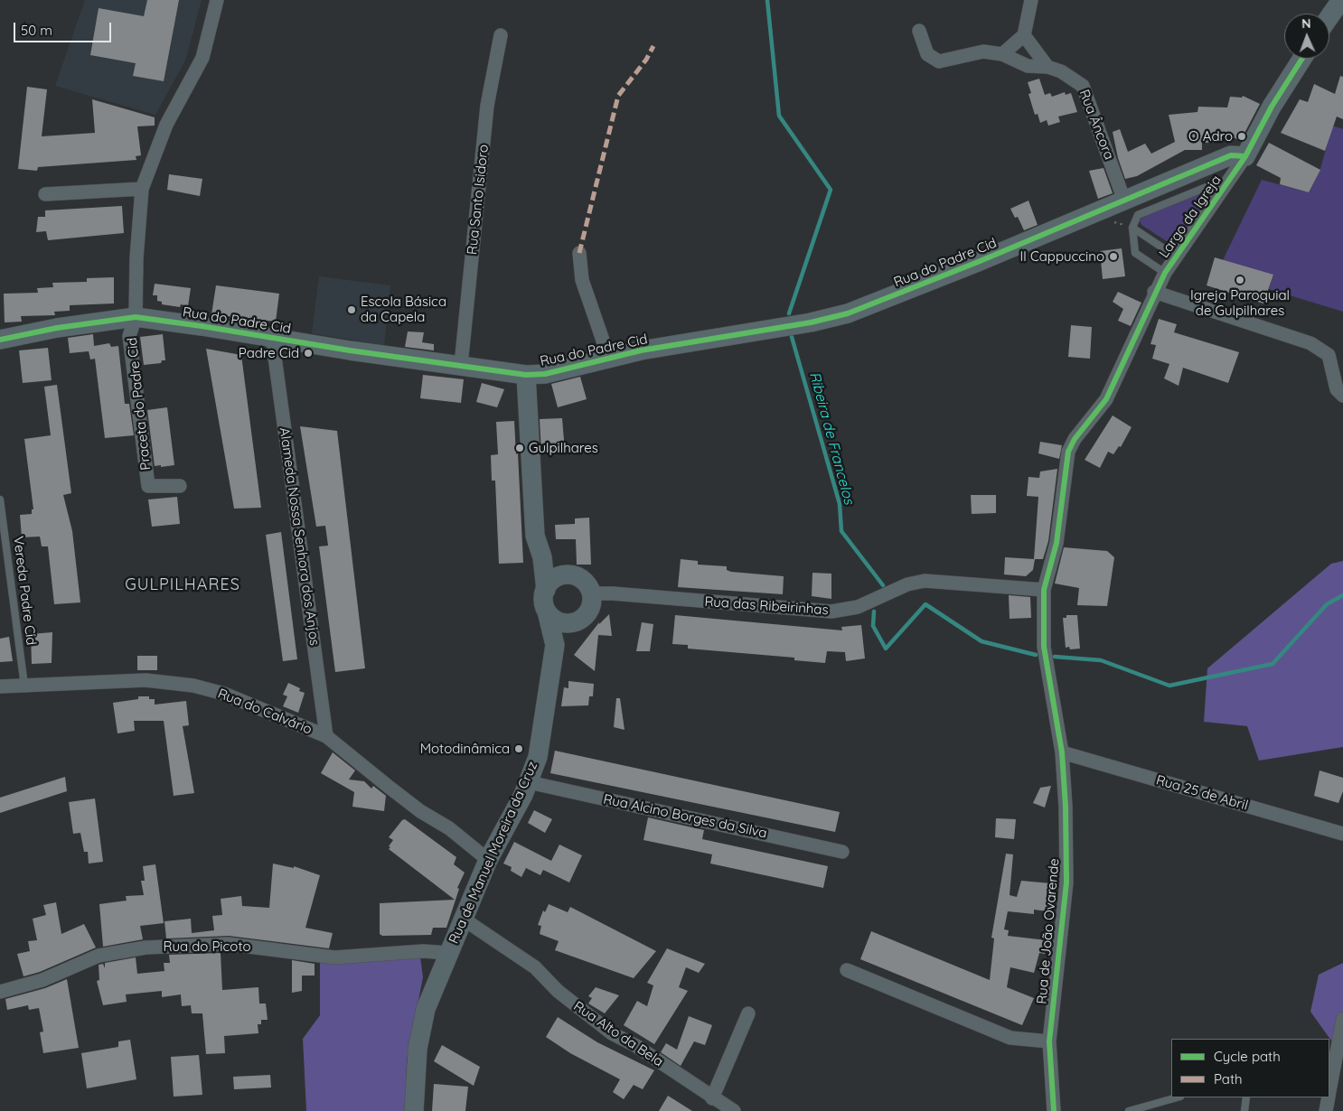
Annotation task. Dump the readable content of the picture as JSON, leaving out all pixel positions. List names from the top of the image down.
{
  "streets": {
    "street": [
      "Rua Âncora",
      "Rua Santo Isidoro",
      "Largo da Igreja",
      "Rua do Padre Cid",
      "Praceta do Padre Cid",
      "Alameda Nossa Senhora dos Anjos",
      "Rua das Ribeirinhas",
      "Rua do Calvário",
      "Rua 25 de Abril",
      "Rua Alcino Borges da Silva",
      "Rua de Manuel Moreira da Cruz",
      "Rua de João Ovarende",
      "Rua do Picoto",
      "Rua Alto da Bela"
    ],
    "lane": ["Vereda Padre Cid"]
  },
  "crossings": [
    ["Rua Âncora", "Rua do Padre Cid"],
    ["Rua Santo Isidoro", "Rua do Padre Cid"],
    ["Largo da Igreja", "Rua do Padre Cid"],
    ["Largo da Igreja", "Rua de João Ovarende"],
    ["Rua do Padre Cid", "Praceta do Padre Cid"],
    ["Rua do Padre Cid", "Alameda Nossa Senhora dos Anjos"],
    ["Alameda Nossa Senhora dos Anjos", "Rua do Calvário"],
    ["Vereda Padre Cid", "Rua do Calvário"],
    ["Rua das Ribeirinhas", "Rua de Manuel Moreira da Cruz"],
    ["Rua das Ribeirinhas", "Rua de João Ovarende"],
    ["Rua do Calvário", "Rua de Manuel Moreira da Cruz"],
    ["Rua 25 de Abril", "Rua de João Ovarende"],
    ["Rua Alcino Borges da Silva", "Rua de Manuel Moreira da Cruz"],
    ["Rua de Manuel Moreira da Cruz", "Rua do Picoto"],
    ["Rua de Manuel Moreira da Cruz", "Rua Alto da Bela"]
  ],
  "districts": ["GULPILHARES"],
  "water": ["Ribeira de Francelos"],
  "places": [
    "O Adro",
    "Il Cappuccino",
    "Igreja Paroquial de Gulpilhares",
    "Escola Básica da Capela",
    "Padre Cid",
    "Gulpilhares",
    "Motodinâmica"
  ],
  "legend": ["Cycle path", "Path"],
  "scale_bar": "50 m",
  "north": "top"
}
